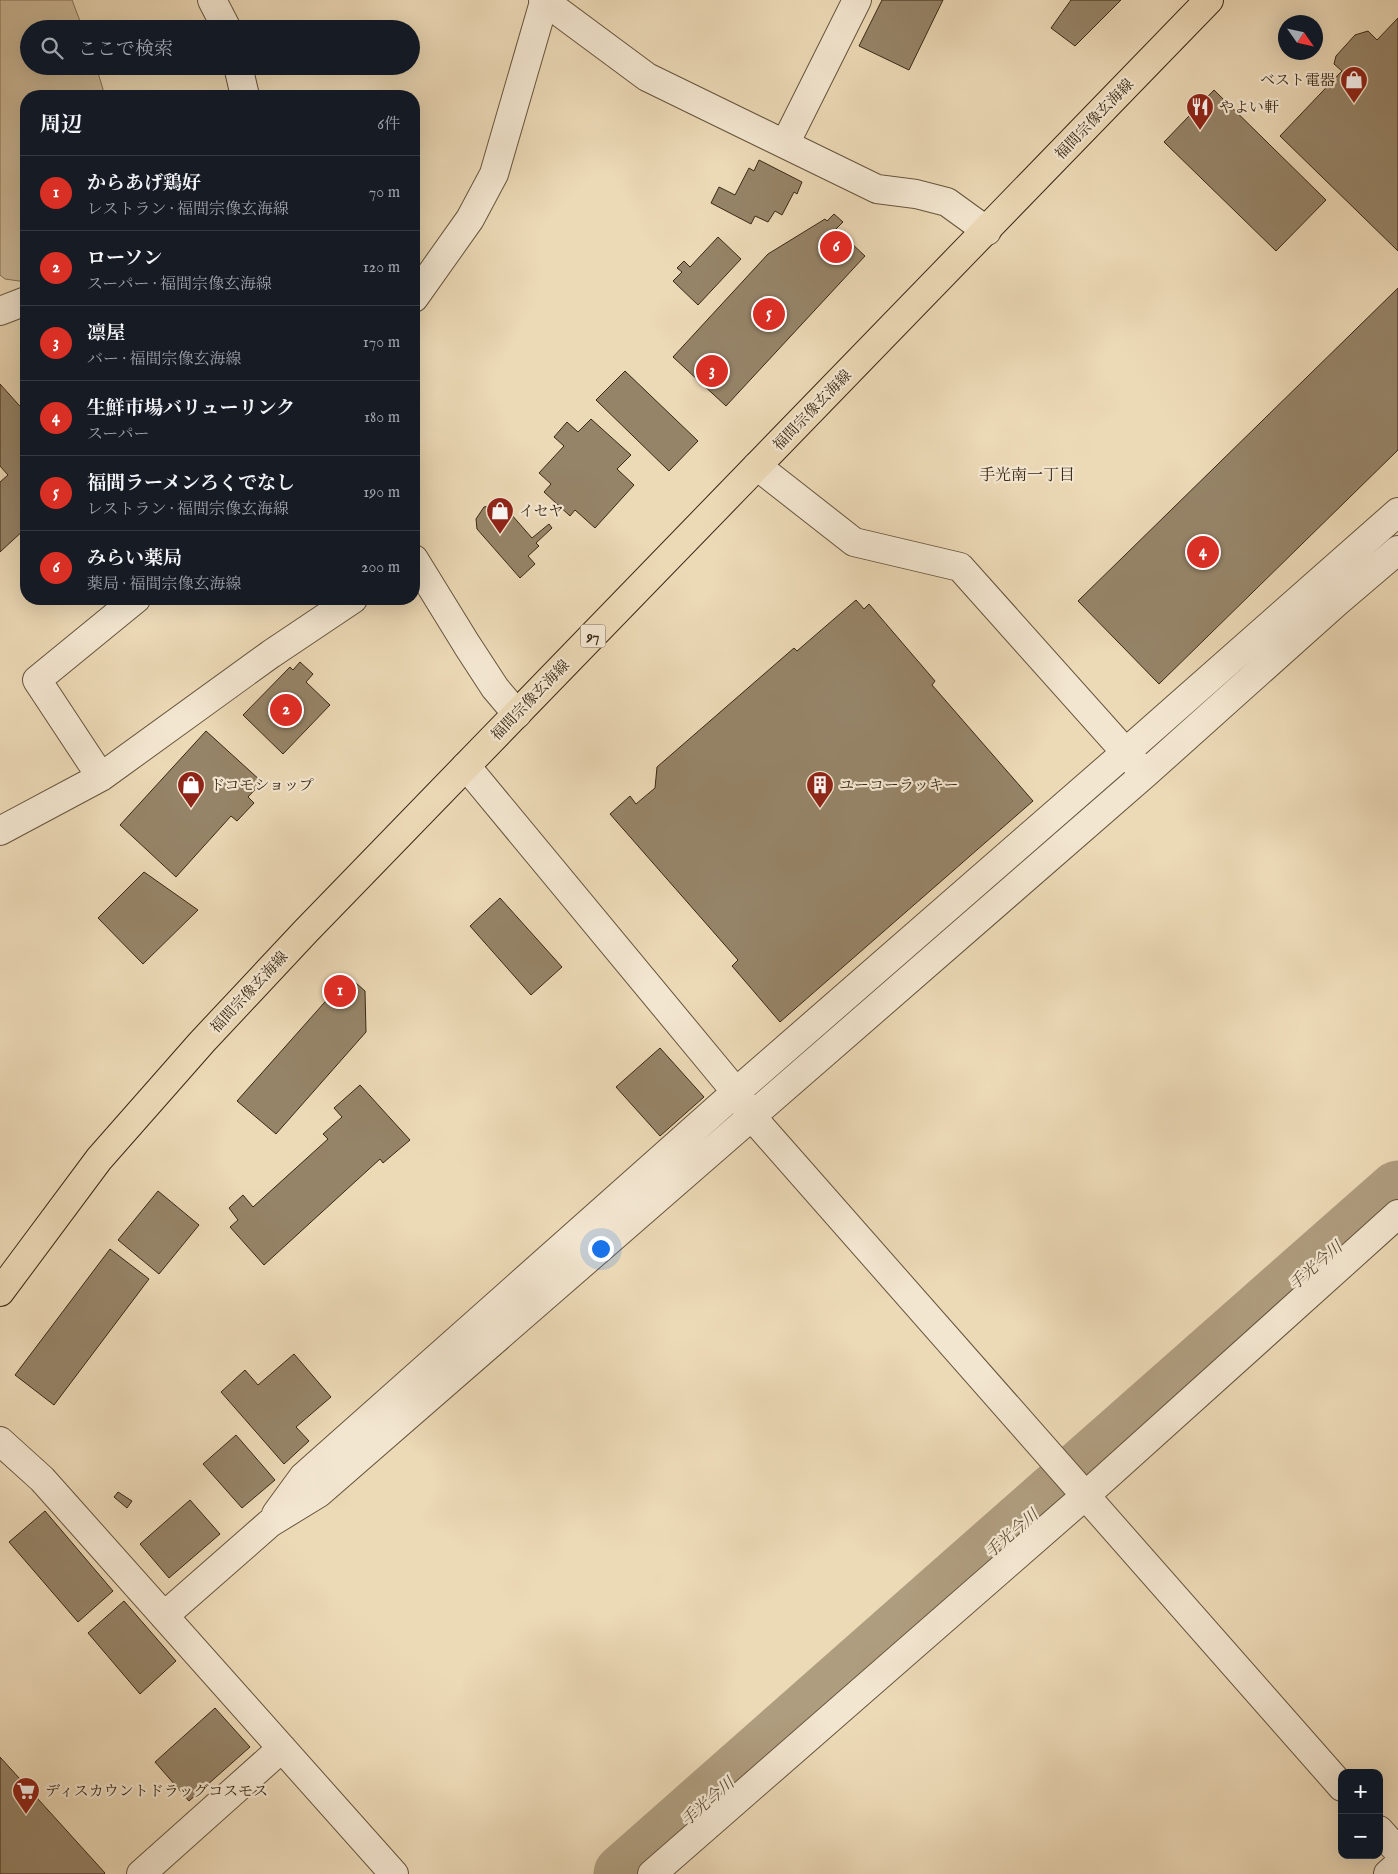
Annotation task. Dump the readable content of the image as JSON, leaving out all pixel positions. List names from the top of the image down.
{
  "streets": {
    "main road": ["福間宗像玄海線", "97"]
  },
  "districts": ["手光南一丁目"],
  "water": ["手光今川"],
  "places": {
    "shop": ["ベスト電器", "イセヤ", "ドコモショップ"],
    "restaurant": ["やよい軒"],
    "building": ["ユーコーラッキー"],
    "supermarket": ["ディスカウントドラッグコスモス"]
  },
  "north": "bottom right",
  "page": {
    "search": "ここで検索",
    "heading": ["周辺", "6件"],
    "list": [
      {
        "mark": "1",
        "name": "からあげ鶏好",
        "note": "レストラン · 福間宗像玄海線",
        "value": "70 m"
      },
      {
        "mark": "2",
        "name": "ローソン",
        "note": "スーパー · 福間宗像玄海線",
        "value": "120 m"
      },
      {
        "mark": "3",
        "name": "凛屋",
        "note": "バー · 福間宗像玄海線",
        "value": "170 m"
      },
      {
        "mark": "4",
        "name": "生鮮市場バリューリンク",
        "note": "スーパー",
        "value": "180 m"
      },
      {
        "mark": "5",
        "name": "福間ラーメンろくでなし",
        "note": "レストラン · 福間宗像玄海線",
        "value": "190 m"
      },
      {
        "mark": "6",
        "name": "みらい薬局",
        "note": "薬局 · 福間宗像玄海線",
        "value": "200 m"
      }
    ],
    "pins": [
      "6",
      "5",
      "3",
      "4",
      "2",
      "1"
    ],
    "map_buttons": ["+", "−"]
  }
}
